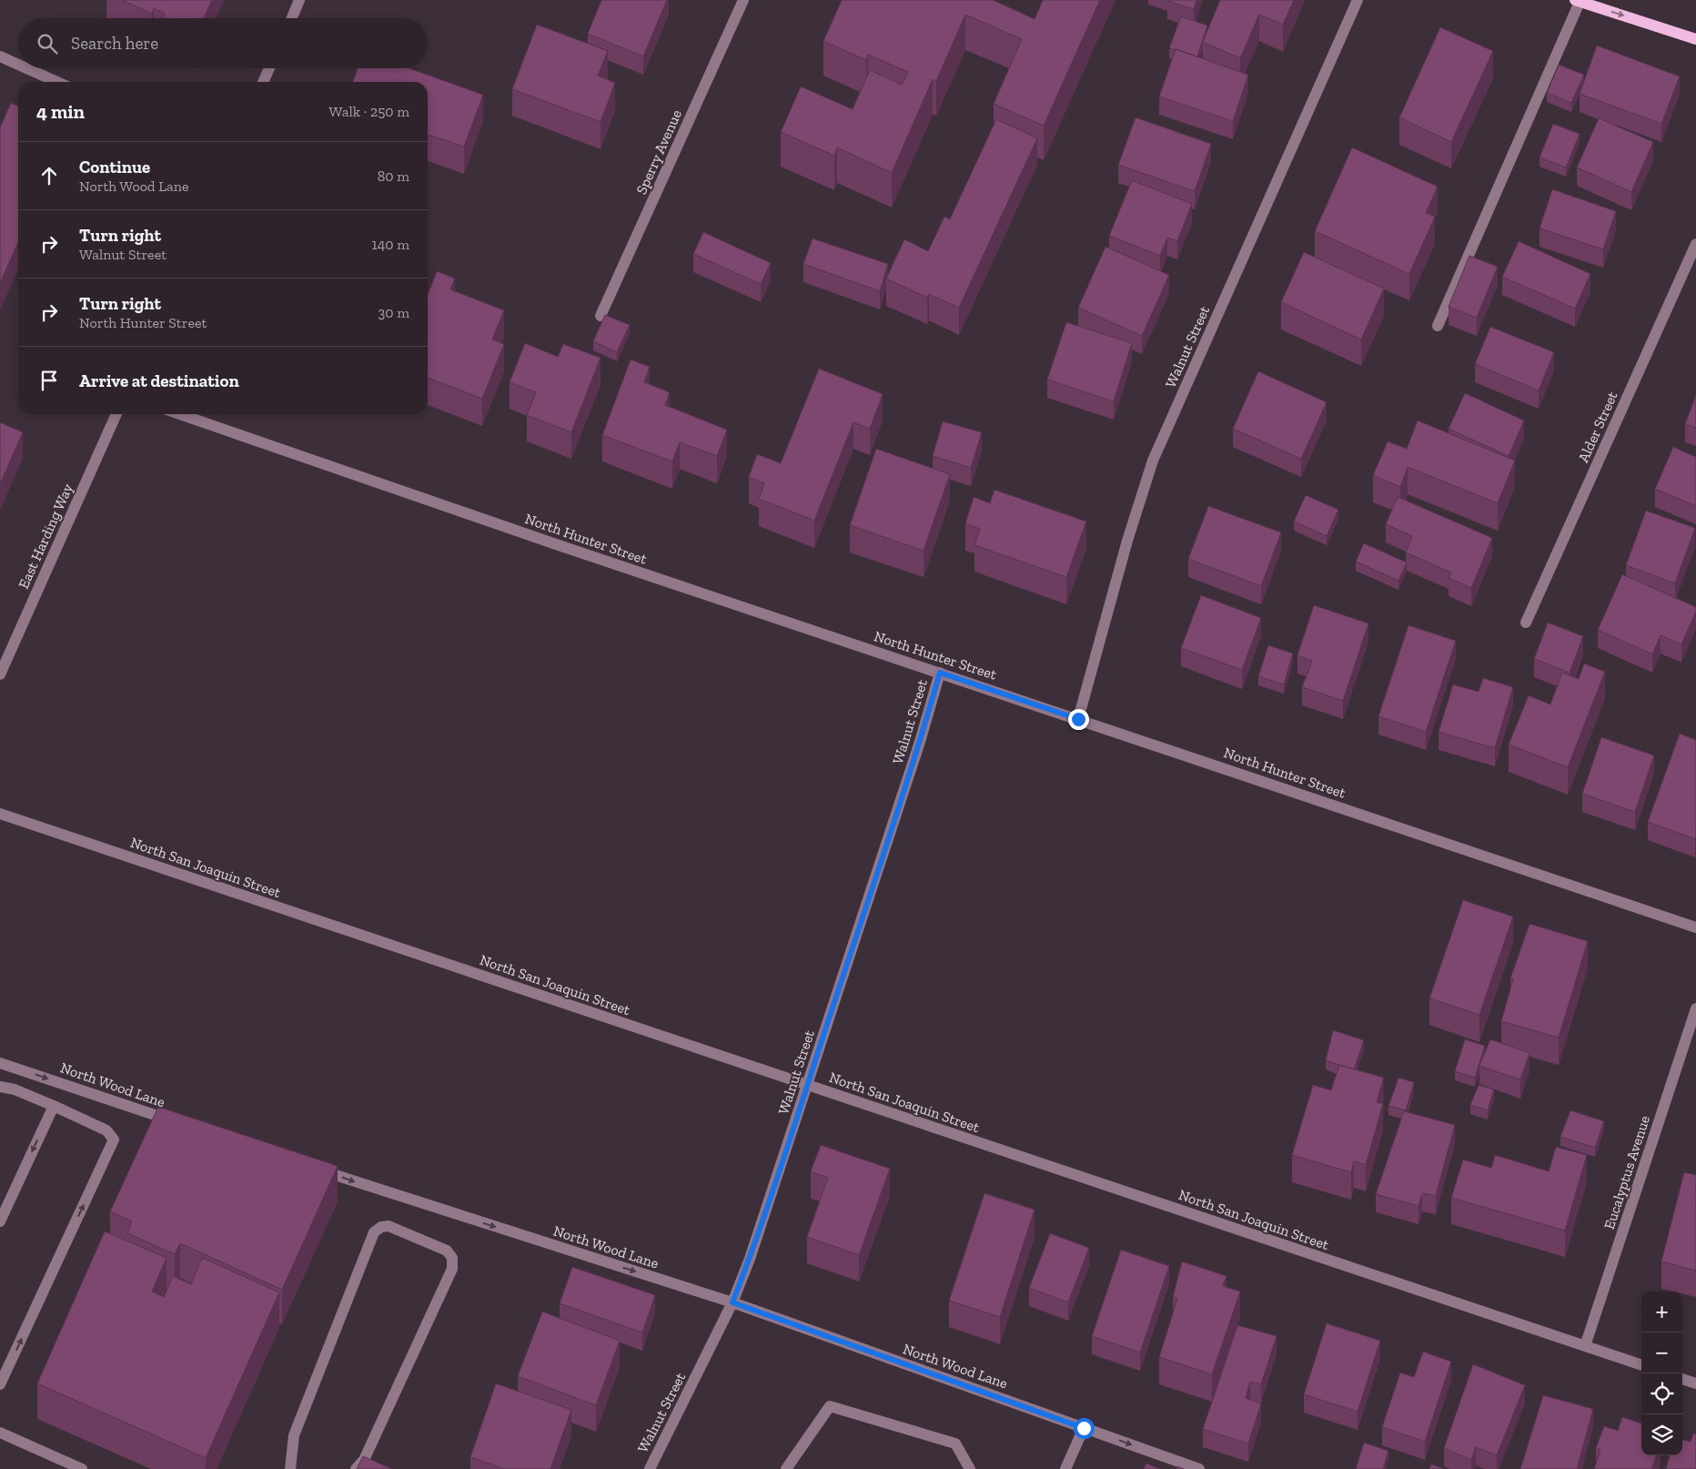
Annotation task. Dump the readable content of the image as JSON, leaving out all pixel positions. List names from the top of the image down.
{
  "streets": {
    "street": [
      "Sperry Avenue",
      "Walnut Street",
      "Alder Street",
      "East Harding Way",
      "North Hunter Street",
      "North San Joaquin Street",
      "North Wood Lane",
      "Eucalyptus Avenue"
    ]
  },
  "crossings": [
    ["Walnut Street", "North Hunter Street"],
    ["Walnut Street", "North San Joaquin Street"],
    ["Walnut Street", "North Wood Lane"],
    ["North San Joaquin Street", "Eucalyptus Avenue"]
  ],
  "one_way": ["North Wood Lane"],
  "page": {
    "search": "Search here",
    "heading": ["4 min", "Walk · 250 m"],
    "list": [
      ["Continue", "North Wood Lane", "80 m"],
      ["Turn right", "Walnut Street", "140 m"],
      ["Turn right", "North Hunter Street", "30 m"],
      "Arrive at destination"
    ],
    "map_buttons": ["+", "−"]
  }
}
